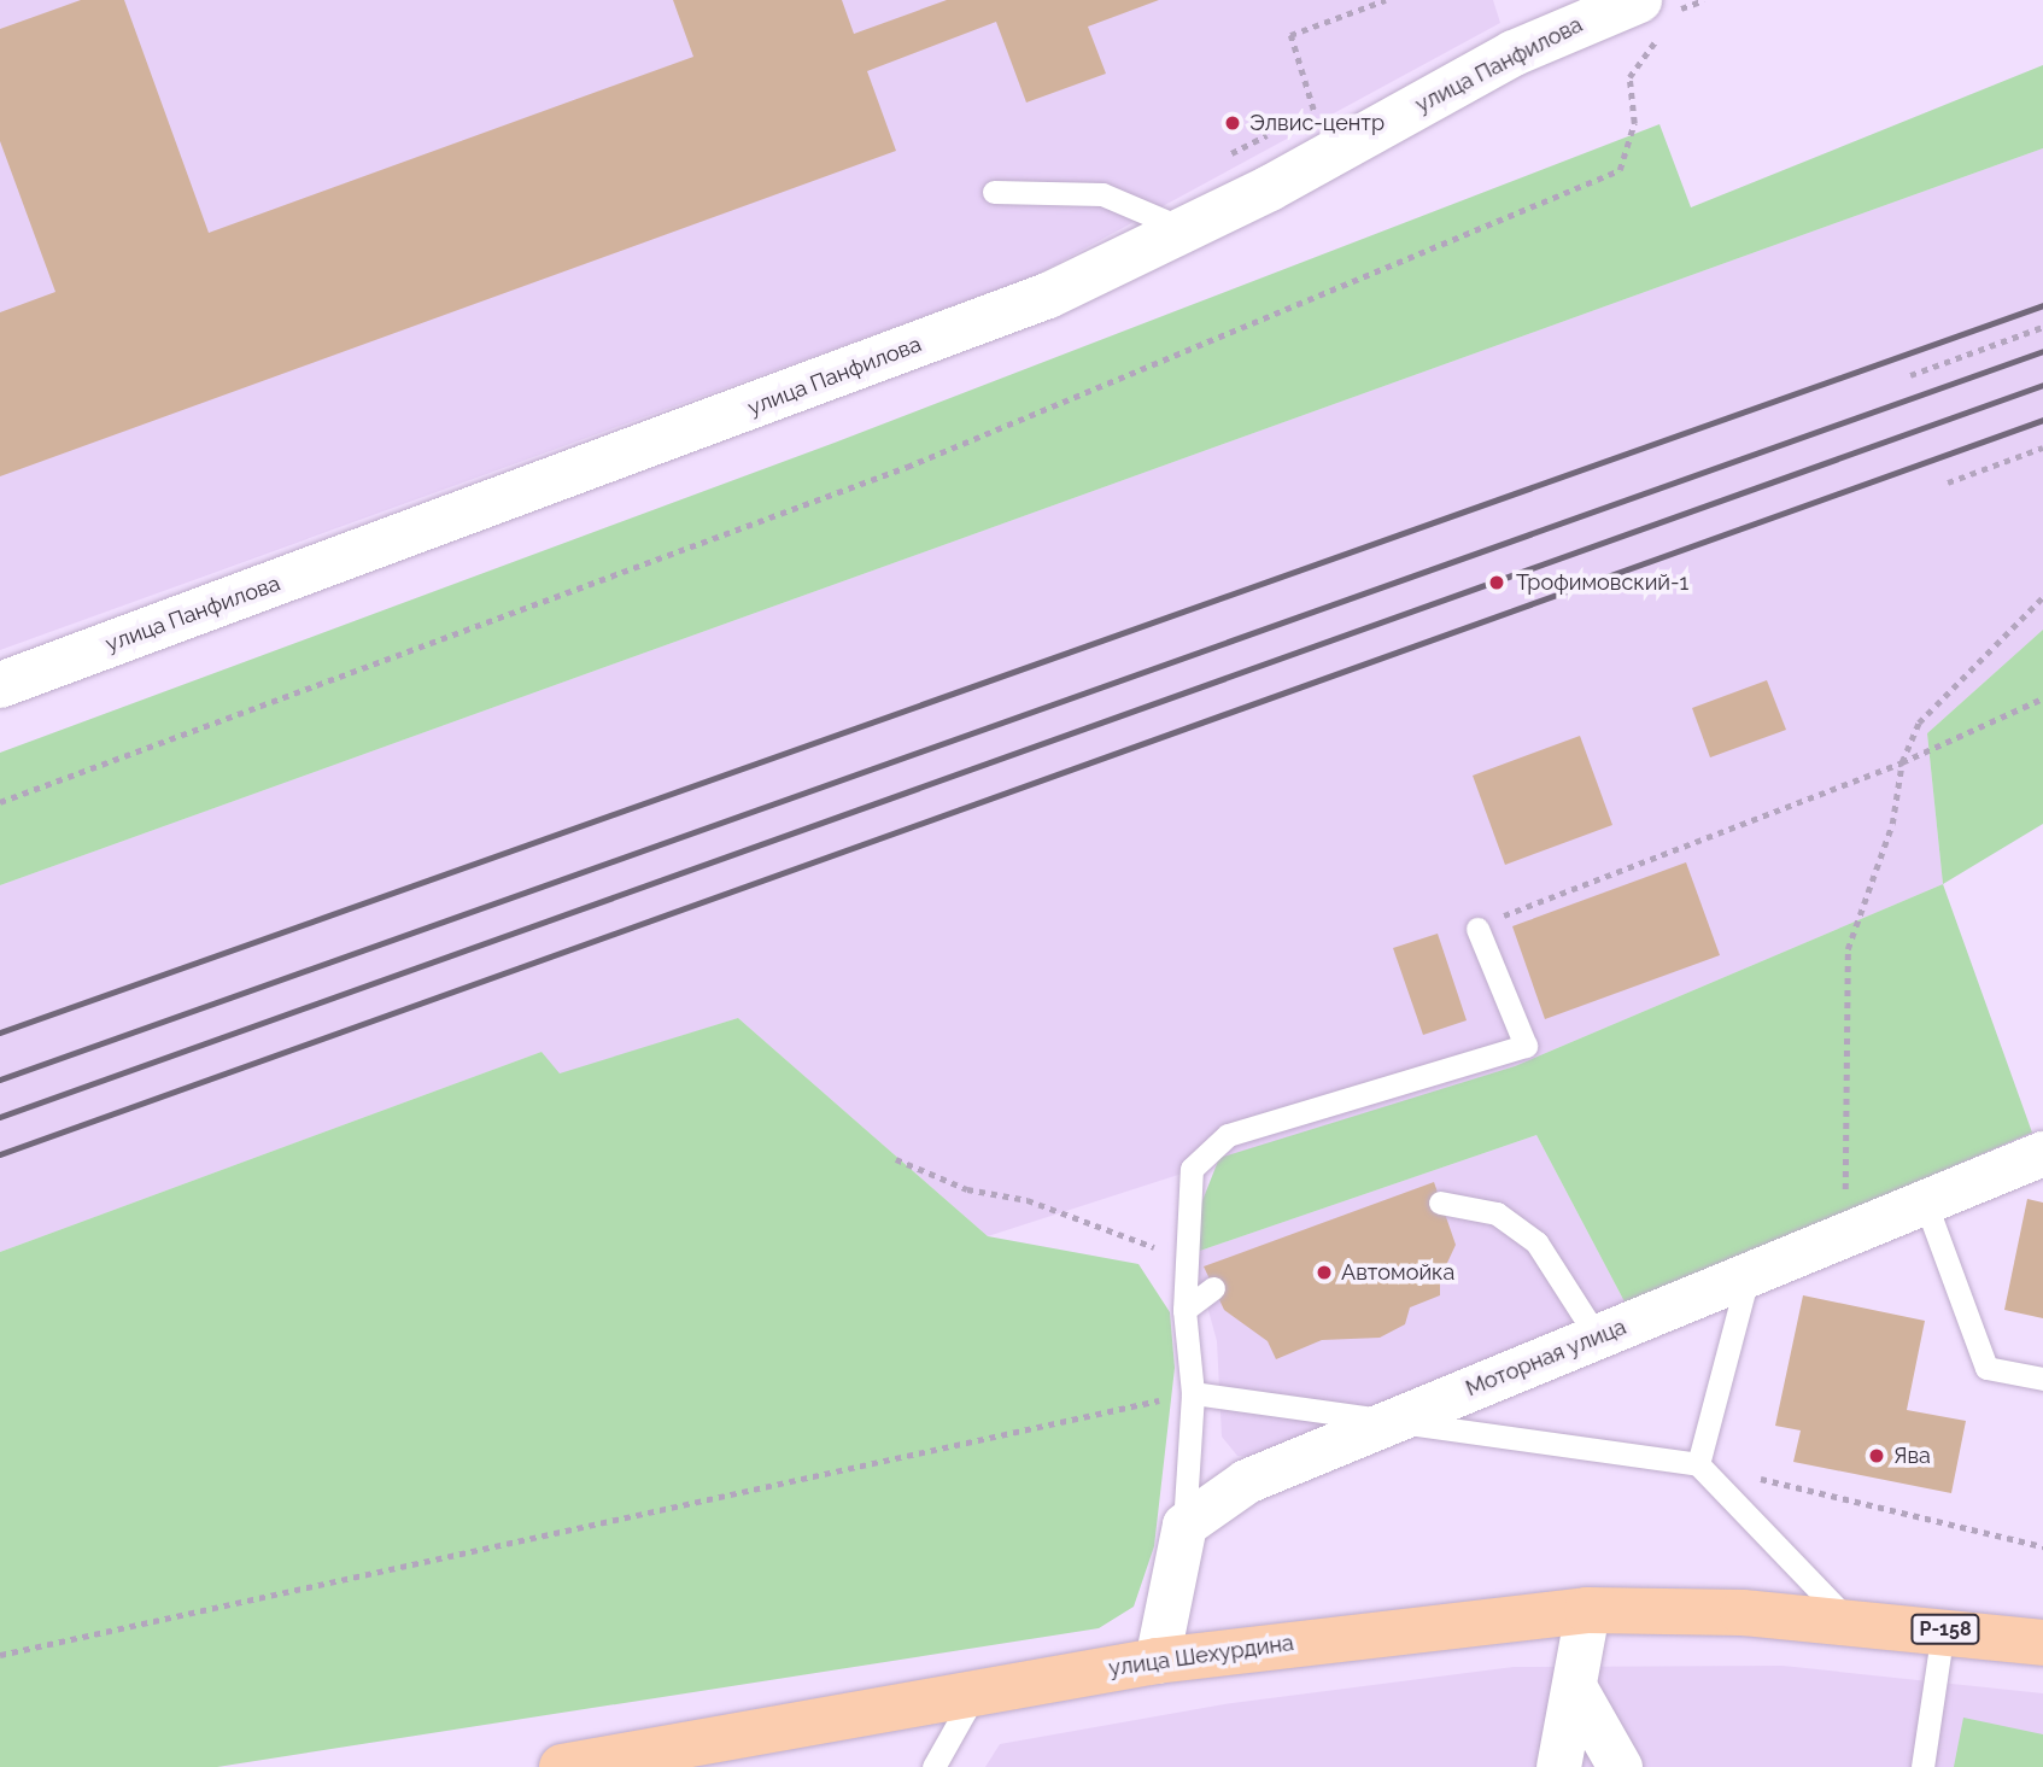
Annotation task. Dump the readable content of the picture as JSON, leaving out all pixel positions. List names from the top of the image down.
{
  "streets": {
    "main road": ["улица Панфилова", "Р-158", "улица Шехурдина"],
    "street": ["Моторная улица"]
  },
  "crossings": [
    ["Р-158", "улица Шехурдина"]
  ],
  "places": [
    "Элвис-центр",
    "Трофимовский-1",
    "Автомойка",
    "Ява"
  ]
}
